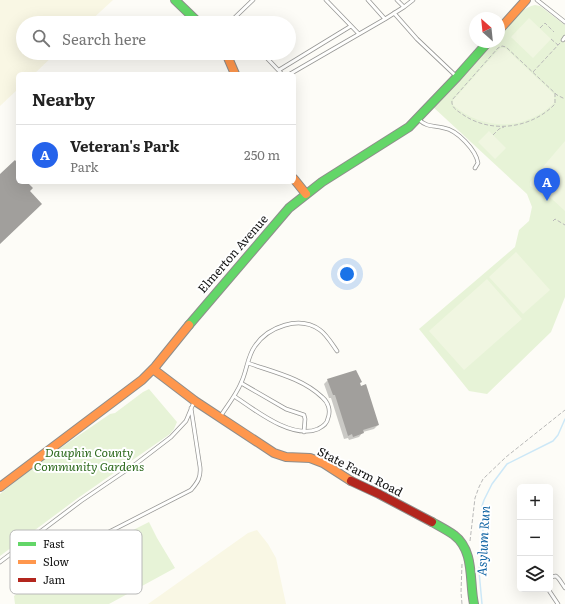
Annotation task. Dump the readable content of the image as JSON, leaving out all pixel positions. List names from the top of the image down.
{
  "streets": {
    "main road": ["Elmerton Avenue", "State Farm Road"]
  },
  "crossings": [
    ["Elmerton Avenue", "State Farm Road"]
  ],
  "water": ["Asylum Run"],
  "parks": ["Dauphin County Community Gardens"],
  "legend": ["Fast", "Slow", "Jam"],
  "north": "top left",
  "page": {
    "search": "Search here",
    "heading": "Nearby",
    "list": [
      {
        "mark": "A",
        "name": "Veteran's Park",
        "note": "Park",
        "value": "250 m"
      }
    ],
    "pins": "A",
    "map_buttons": ["+", "−"]
  }
}
